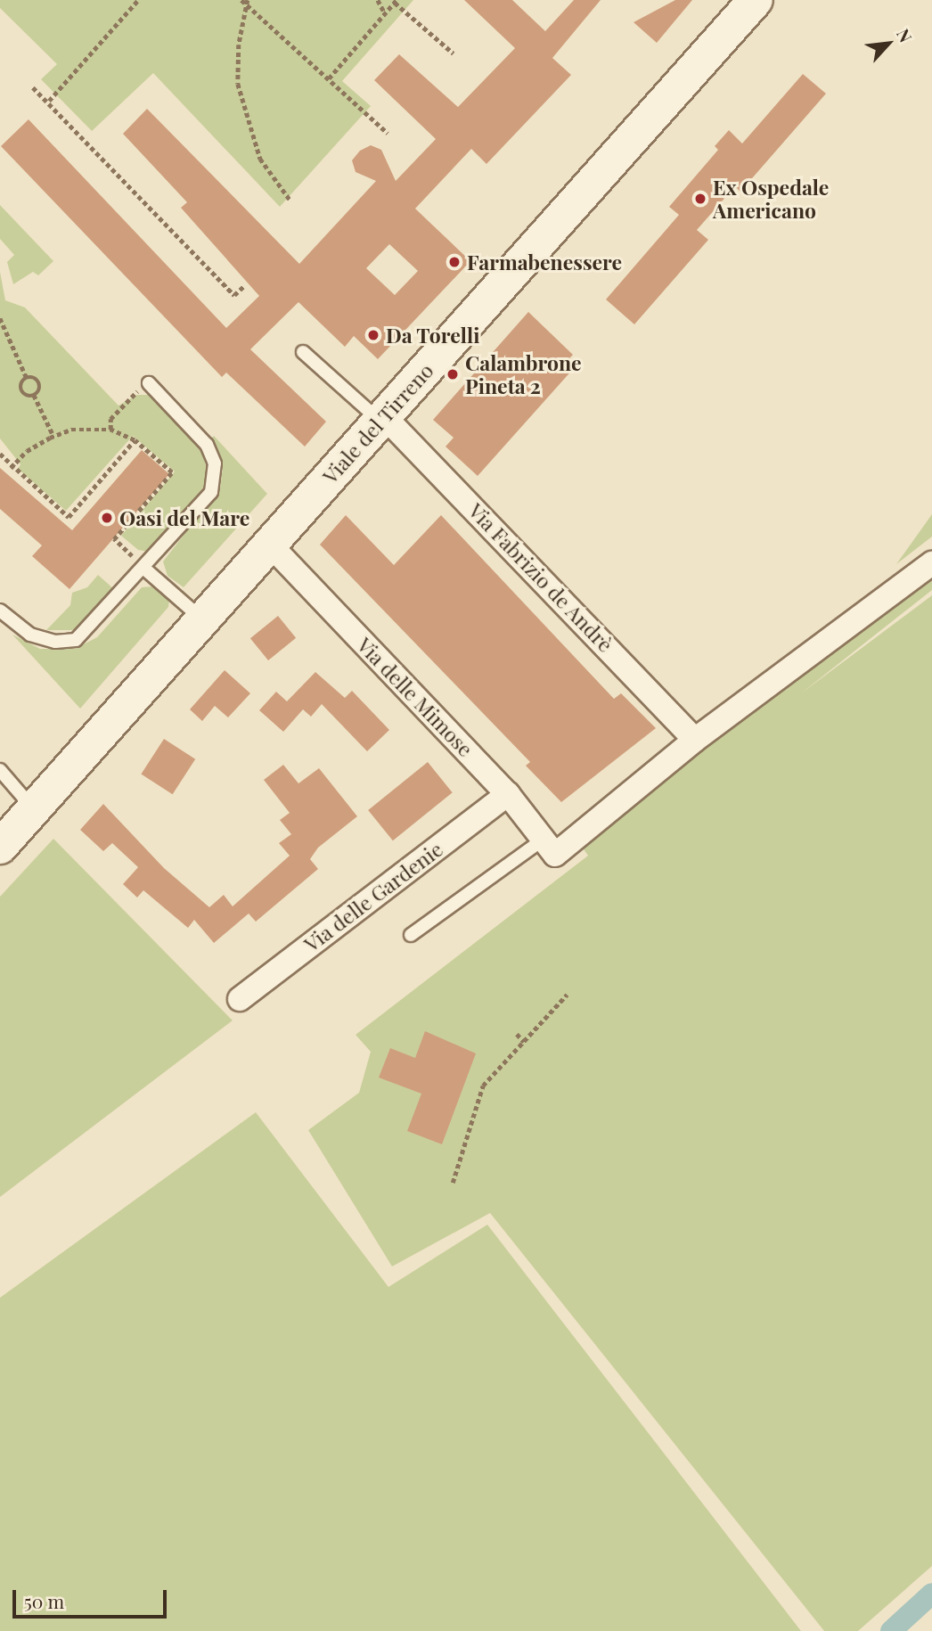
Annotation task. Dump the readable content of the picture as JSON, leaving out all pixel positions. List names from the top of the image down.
{
  "streets": {
    "main road": ["Viale del Tirreno"],
    "street": ["Via Fabrizio de Andrè", "Via delle Mimose", "Via delle Gardenie"]
  },
  "crossings": [
    ["Viale del Tirreno", "Via Fabrizio de Andrè"],
    ["Viale del Tirreno", "Via delle Mimose"],
    ["Via delle Mimose", "Via delle Gardenie"]
  ],
  "places": [
    "Ex Ospedale Americano",
    "Farmabenessere",
    "Da Torelli",
    "Calambrone Pineta 2",
    "Oasi del Mare"
  ],
  "scale_bar": "50 m",
  "north": "top right"
}
